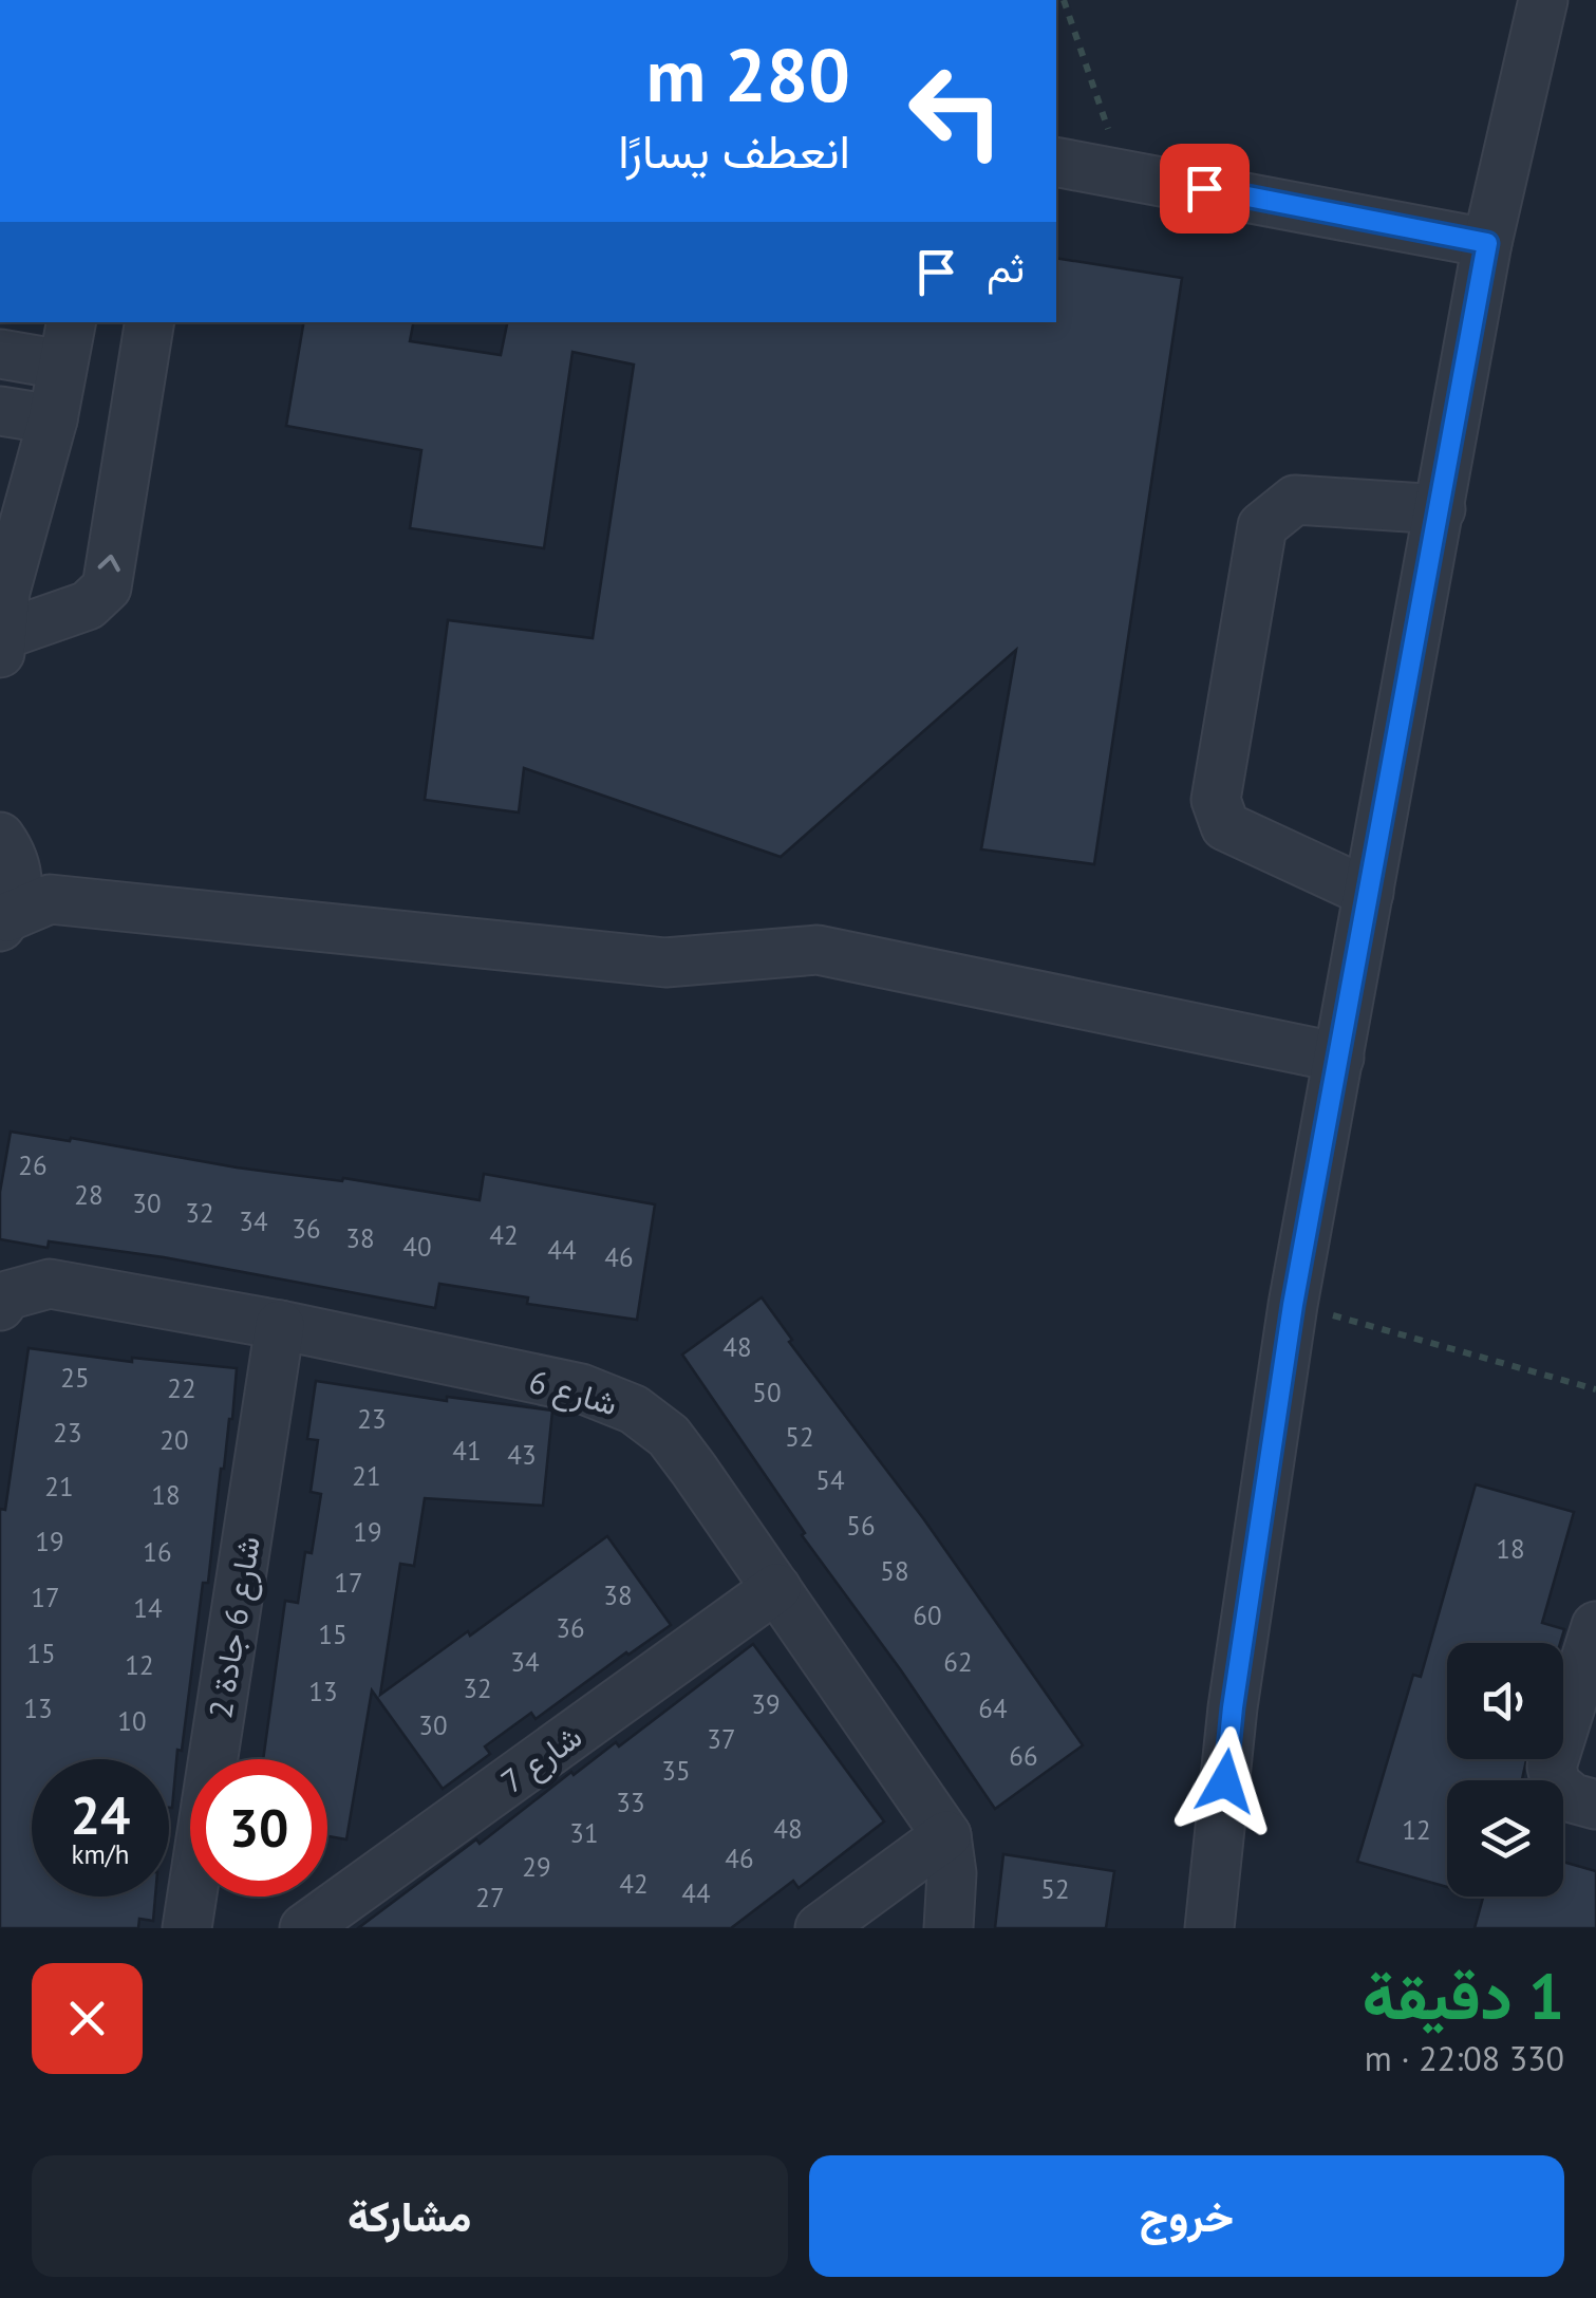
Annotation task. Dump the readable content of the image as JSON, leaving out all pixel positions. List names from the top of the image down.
{
  "streets": {
    "street": ["شارع 6", "شارع 6 جادة 2", "شارع 7"]
  },
  "crossings": [
    ["شارع 6", "شارع 6 جادة 2"],
    ["شارع 6", "شارع 7"]
  ],
  "house_numbers": [
    "26",
    "28",
    "30",
    "32",
    "34",
    "36",
    "42",
    "38",
    "40",
    "44",
    "46",
    "48",
    "25",
    "22",
    "50",
    "23",
    "23",
    "52",
    "20",
    "41",
    "43",
    "21",
    "54",
    "21",
    "18",
    "56",
    "19",
    "19",
    "18",
    "16",
    "58",
    "17",
    "38",
    "17",
    "14",
    "60",
    "36",
    "15",
    "15",
    "34",
    "62",
    "12",
    "32",
    "13",
    "39",
    "13",
    "64",
    "10",
    "30",
    "37",
    "66",
    "35",
    "33",
    "48",
    "12",
    "31",
    "46",
    "29",
    "42",
    "52",
    "44",
    "27"
  ],
  "page": {
    "turn": ["280 m", "انعطف يسارًا"],
    "then": "ثم",
    "speed": "24 km/h",
    "limit": "30",
    "heading": ["1 دقيقة", "330 m · 22:08"],
    "buttons": ["خروج", "مشاركة"]
  }
}
